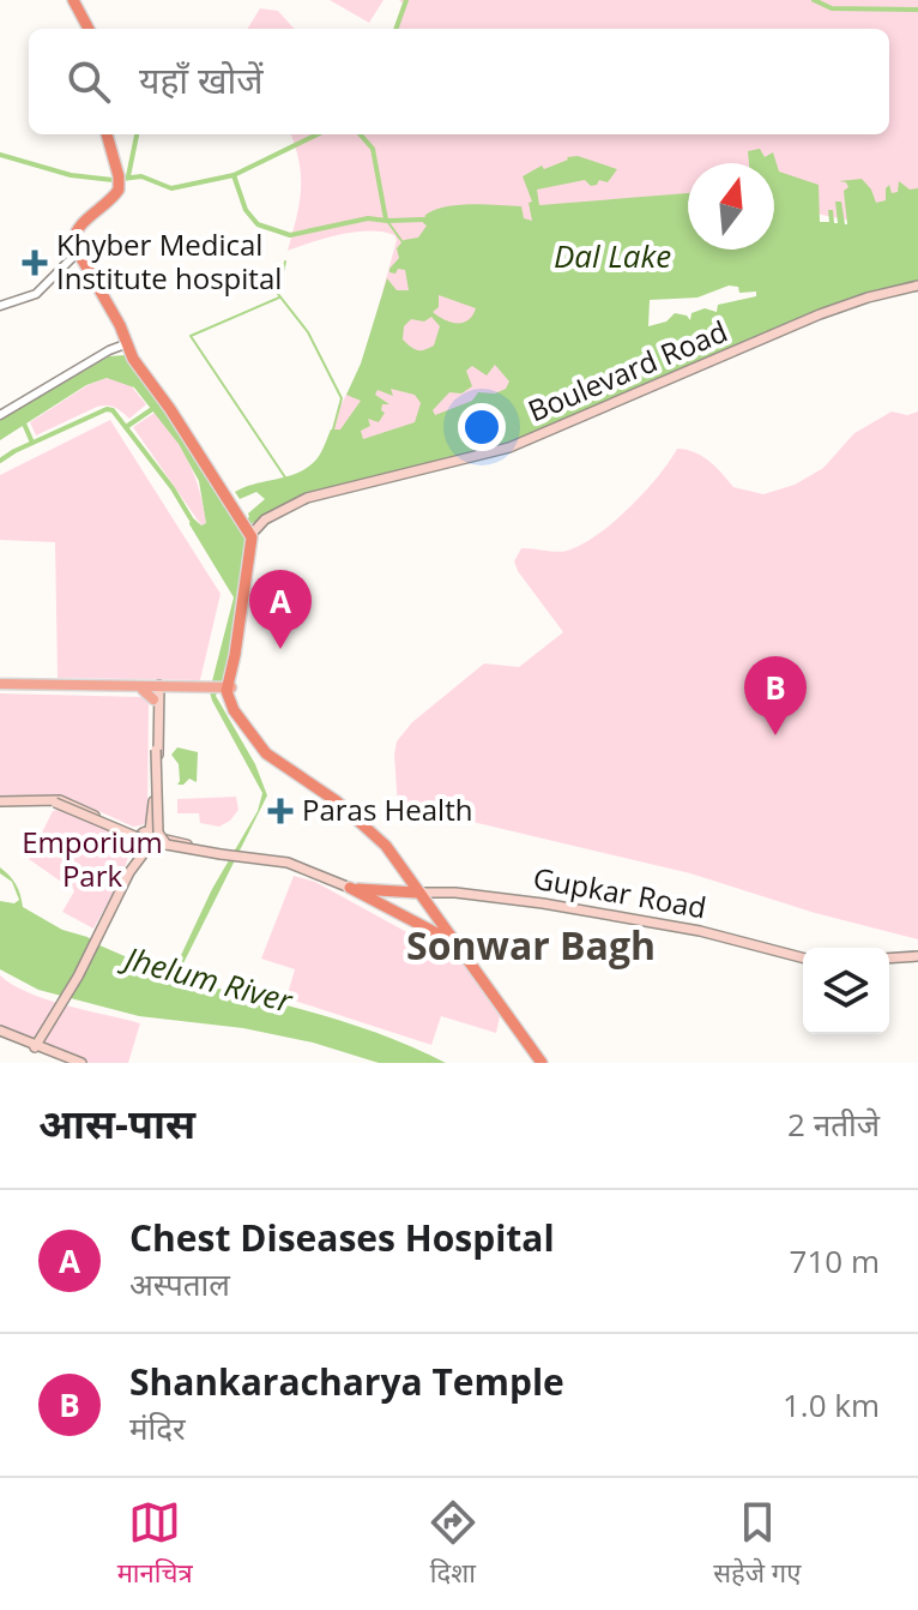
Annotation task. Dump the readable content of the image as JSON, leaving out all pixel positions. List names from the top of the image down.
{
  "streets": {
    "main road": ["Boulevard Road", "Gupkar Road"]
  },
  "districts": ["Sonwar Bagh"],
  "water": ["Dal Lake", "Jhelum River"],
  "parks": ["Emporium Park"],
  "places": {
    "health": ["Khyber Medical Institute hospital", "Paras Health"]
  },
  "north": "top",
  "page": {
    "search": "यहाँ खोजें",
    "pins": ["A", "B"],
    "heading": ["आस-पास", "2 नतीजे"],
    "list": [
      {
        "mark": "A",
        "name": "Chest Diseases Hospital",
        "note": "अस्पताल",
        "value": "710 m"
      },
      {
        "mark": "B",
        "name": "Shankaracharya Temple",
        "note": "मंदिर",
        "value": "1.0 km"
      }
    ],
    "nav": ["मानचित्र", "दिशा", "सहेजे गए"]
  }
}
